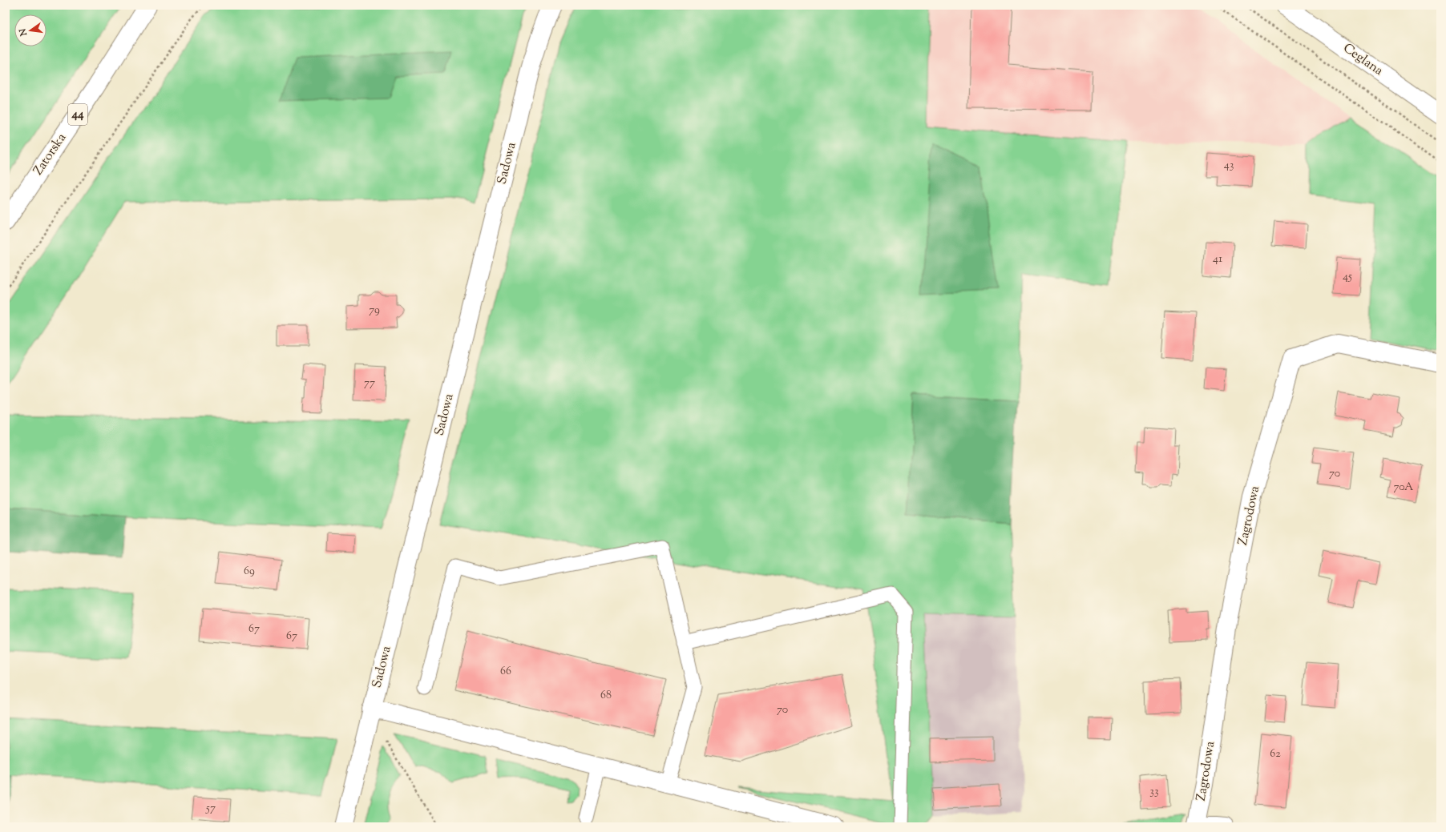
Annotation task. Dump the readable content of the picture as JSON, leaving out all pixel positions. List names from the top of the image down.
{
  "streets": {
    "street": [
      "Ceglana",
      "44",
      "Zatorska",
      "Sadowa",
      "Zagrodowa"
    ]
  },
  "house_numbers": [
    "43",
    "41",
    "45",
    "79",
    "77",
    "70",
    "70A",
    "69",
    "67",
    "67",
    "66",
    "68",
    "70",
    "62",
    "33",
    "57"
  ],
  "north": "left"
}
